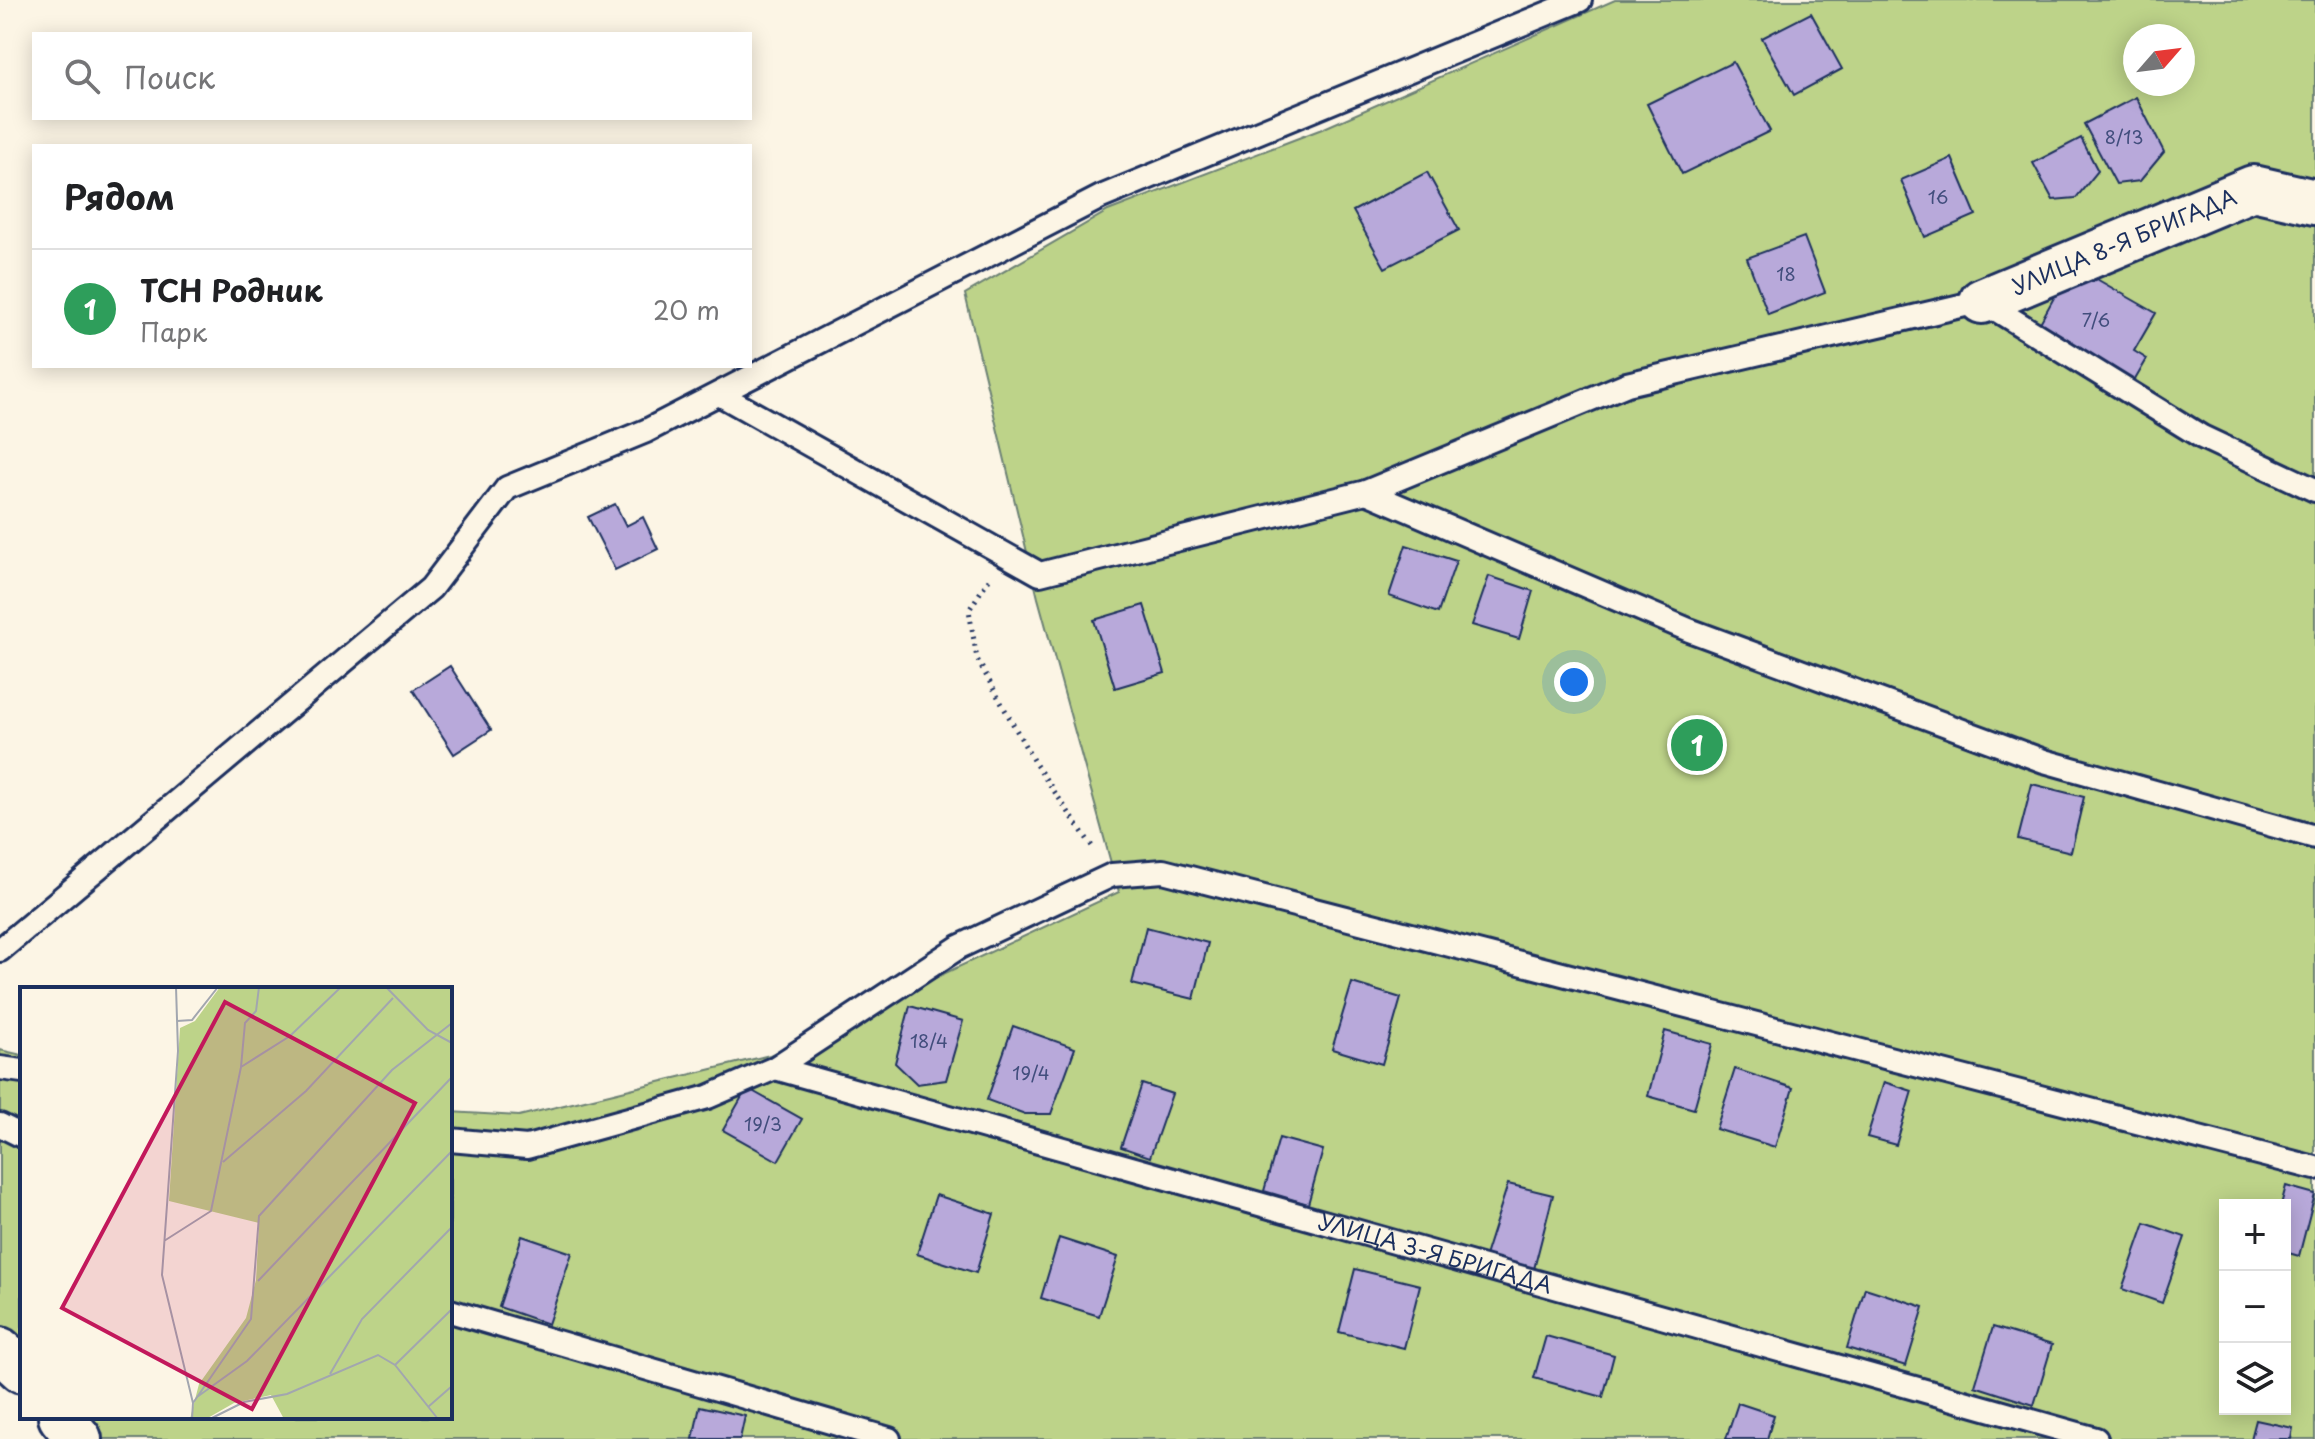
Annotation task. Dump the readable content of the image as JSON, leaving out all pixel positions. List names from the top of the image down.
{
  "streets": {
    "street": ["УЛИЦА 8-Я БРИГАДА"],
    "lane": ["УЛИЦА 3-Я БРИГАДА"]
  },
  "house_numbers": [
    "8/13",
    "16",
    "18",
    "7/6",
    "18/4",
    "19/4",
    "19/3"
  ],
  "north": "top right",
  "page": {
    "search": "Поиск",
    "heading": "Рядом",
    "list": [
      {
        "mark": "1",
        "name": "ТСН Родник",
        "note": "Парк",
        "value": "20 m"
      }
    ],
    "pins": "1",
    "map_buttons": ["+", "−"]
  }
}
